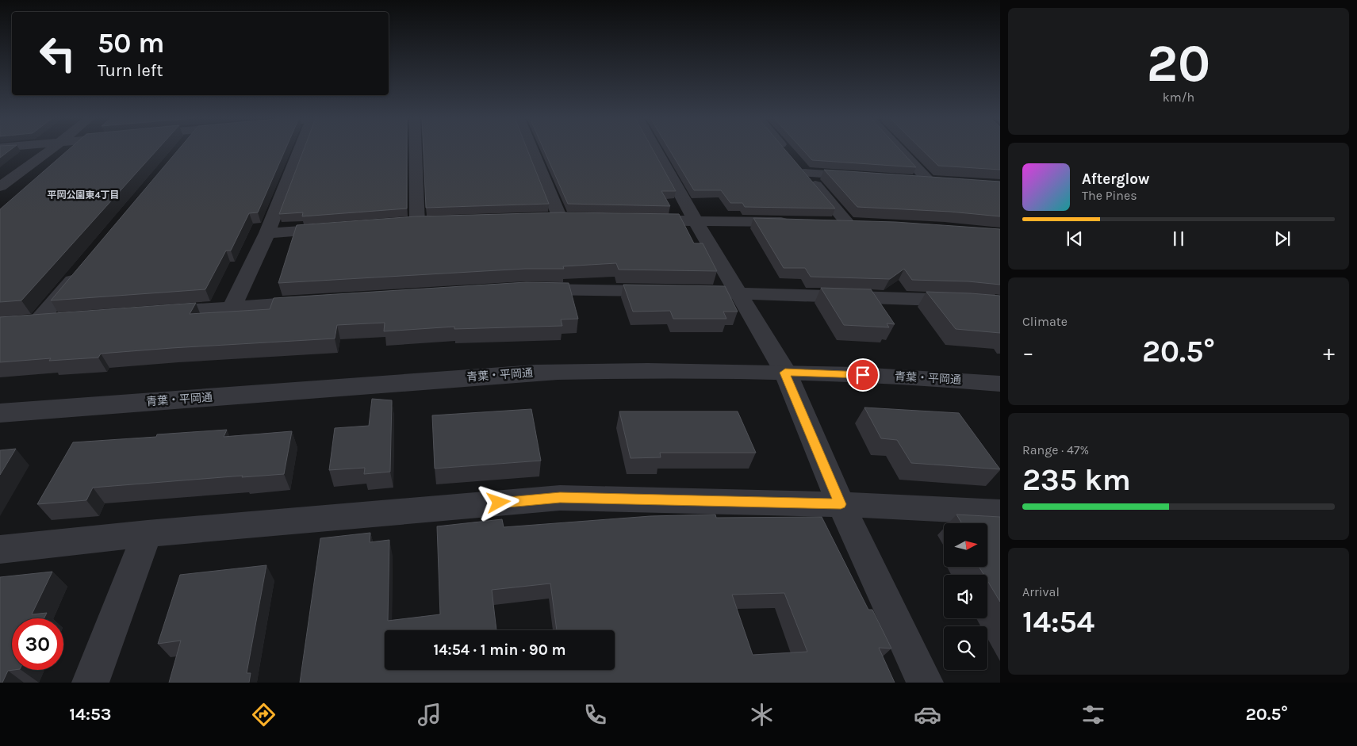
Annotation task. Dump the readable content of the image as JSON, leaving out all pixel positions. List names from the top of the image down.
{
  "streets": {
    "street": ["青葉・平岡通"]
  },
  "districts": ["平岡公園東4丁目"],
  "north": "right",
  "page": {
    "tile": [
      ["20", "km/h"],
      "Climate",
      ["Range · 47%", "235 km"],
      ["Arrival", "14:54"]
    ],
    "turn": ["50 m", "Turn left"],
    "song": ["Afterglow", "The Pines"],
    "heat": ["−", "20.5°", "+"],
    "limit": "30",
    "trip": "14:54 · 1 min · 90 m",
    "tabs": ["14:53", "20.5°"]
  }
}
